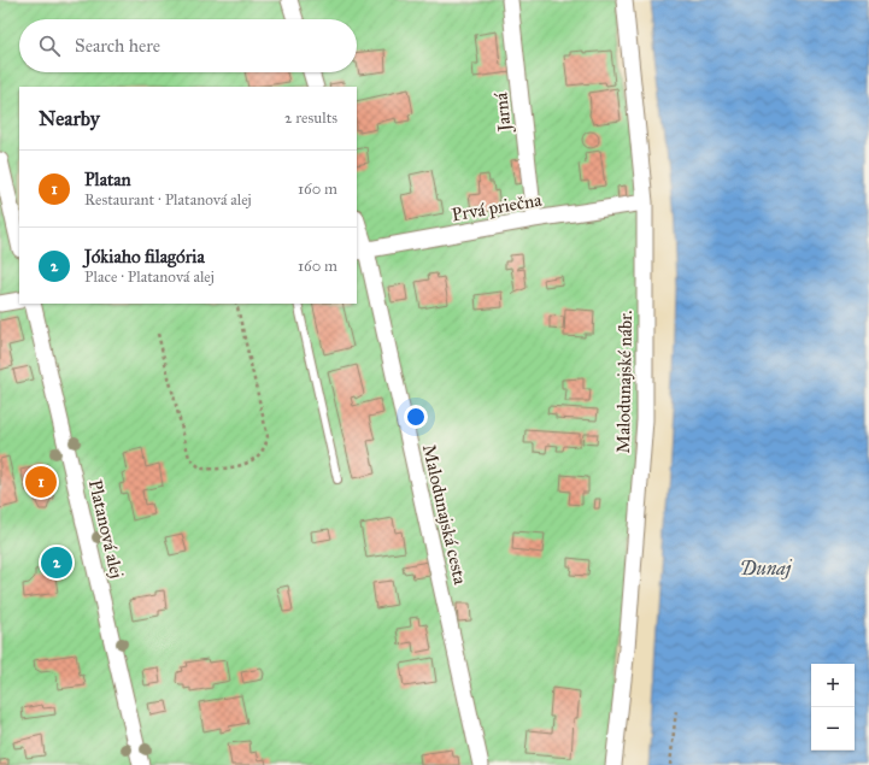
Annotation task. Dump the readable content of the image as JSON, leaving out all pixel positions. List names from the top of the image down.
{
  "streets": {
    "street": [
      "Jarná",
      "Prvá priečna",
      "Malodunajské nábr.",
      "Malodunajská cesta",
      "Platanová alej"
    ]
  },
  "crossings": [
    ["Jarná", "Prvá priečna"],
    ["Prvá priečna", "Malodunajské nábr."],
    ["Prvá priečna", "Malodunajská cesta"]
  ],
  "water": ["Dunaj"],
  "page": {
    "search": "Search here",
    "heading": ["Nearby", "2 results"],
    "list": [
      {
        "mark": "1",
        "name": "Platan",
        "note": "Restaurant · Platanová alej",
        "value": "160 m"
      },
      {
        "mark": "2",
        "name": "Jókiaho filagória",
        "note": "Place · Platanová alej",
        "value": "160 m"
      }
    ],
    "pins": ["1", "2"],
    "map_buttons": ["+", "−"]
  }
}
